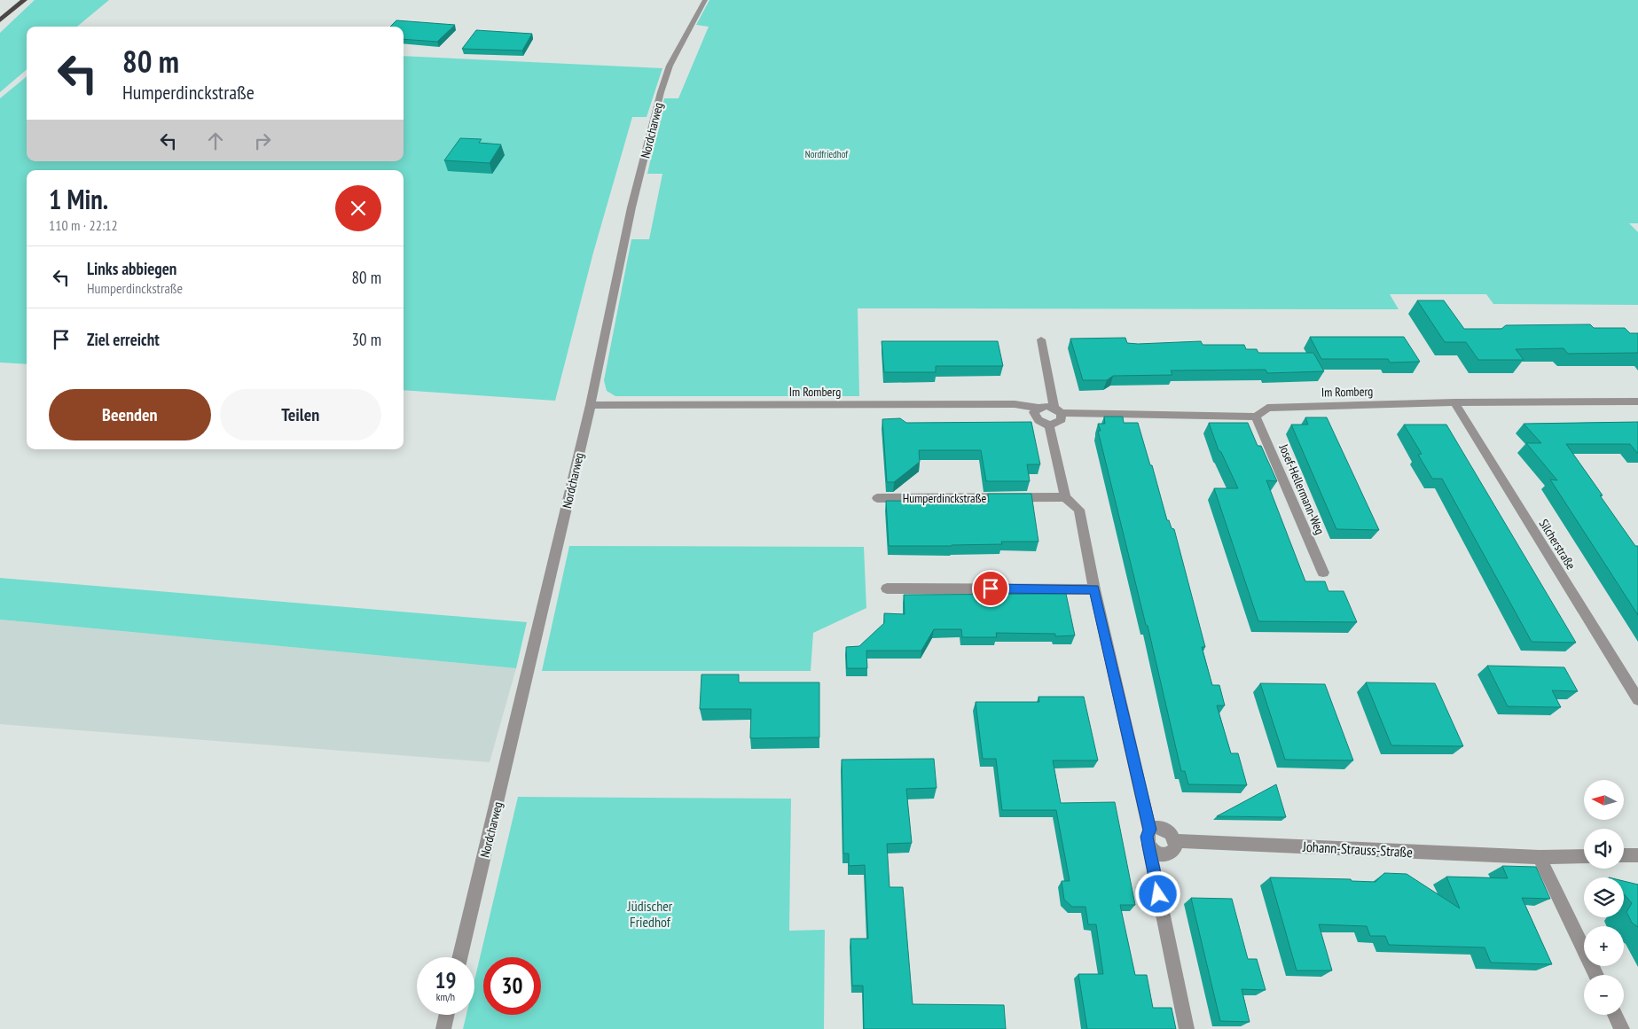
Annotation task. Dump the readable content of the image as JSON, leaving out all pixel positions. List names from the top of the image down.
{
  "streets": {
    "street": [
      "Nordcharweg",
      "Im Romberg",
      "Josef-Hellermann-Weg",
      "Humperdinckstraße",
      "Silcherstraße",
      "Johann-Strauss-Straße"
    ]
  },
  "crossings": [
    ["Nordcharweg", "Im Romberg"],
    ["Im Romberg", "Josef-Hellermann-Weg"],
    ["Im Romberg", "Silcherstraße"]
  ],
  "parks": ["Nordfriedhof", "Jüdischer Friedhof"],
  "north": "left",
  "page": {
    "turn": ["80 m", "Humperdinckstraße"],
    "heading": ["1 Min.", "110 m · 22:12"],
    "list": [
      {
        "name": "Links abbiegen",
        "note": "Humperdinckstraße",
        "value": "80 m"
      },
      {
        "name": "Ziel erreicht",
        "value": "30 m"
      }
    ],
    "buttons": ["Beenden", "Teilen"],
    "map_buttons": ["+", "−"],
    "speed": "19 km/h",
    "limit": "30"
  }
}
